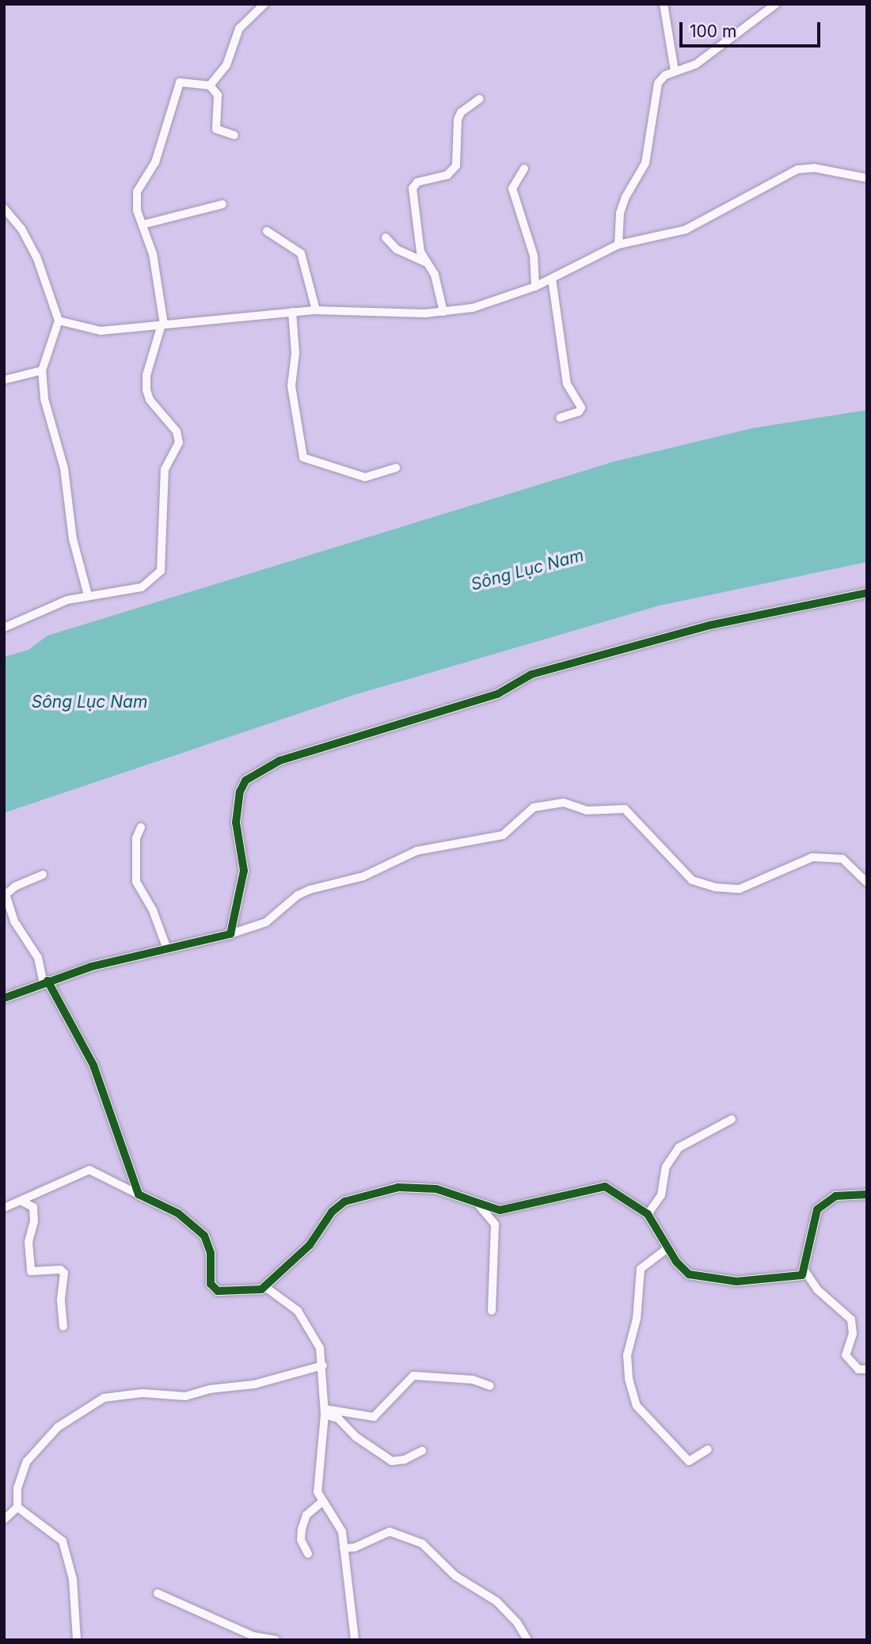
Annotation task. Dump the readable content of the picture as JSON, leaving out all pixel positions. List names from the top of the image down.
{
  "water": ["Sông Lục Nam"],
  "scale_bar": "100 m"
}
